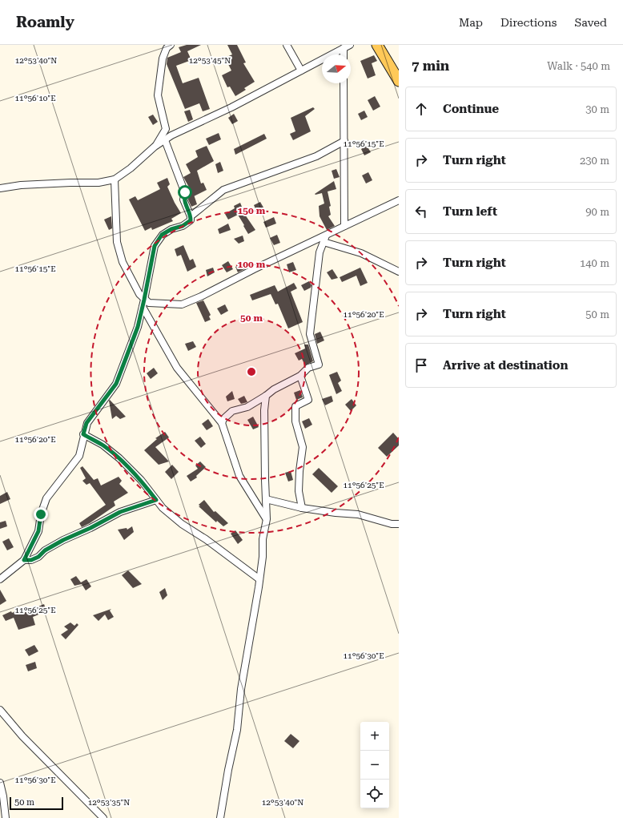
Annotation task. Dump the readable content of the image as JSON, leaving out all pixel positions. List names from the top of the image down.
{
  "scale_bar": "50 m",
  "north": "right",
  "page": {
    "header": "Roamly",
    "nav": ["Map", "Directions", "Saved"],
    "heading": ["7 min", "Walk · 540 m"],
    "list": [
      ["Continue", "30 m"],
      ["Turn right", "230 m"],
      ["Turn left", "90 m"],
      ["Turn right", "140 m"],
      ["Turn right", "50 m"],
      "Arrive at destination"
    ],
    "map_buttons": ["+", "−"],
    "scale": "50 m"
  },
  "coordinates": [
    "12°53'40\"N",
    "12°53'45\"N",
    "11°56'10\"E",
    "11°56'15\"E",
    "11°56'20\"E",
    "11°56'25\"E",
    "11°56'30\"E",
    "12°53'35\"N"
  ],
  "rings": ["150 m", "100 m", "50 m"]
}
